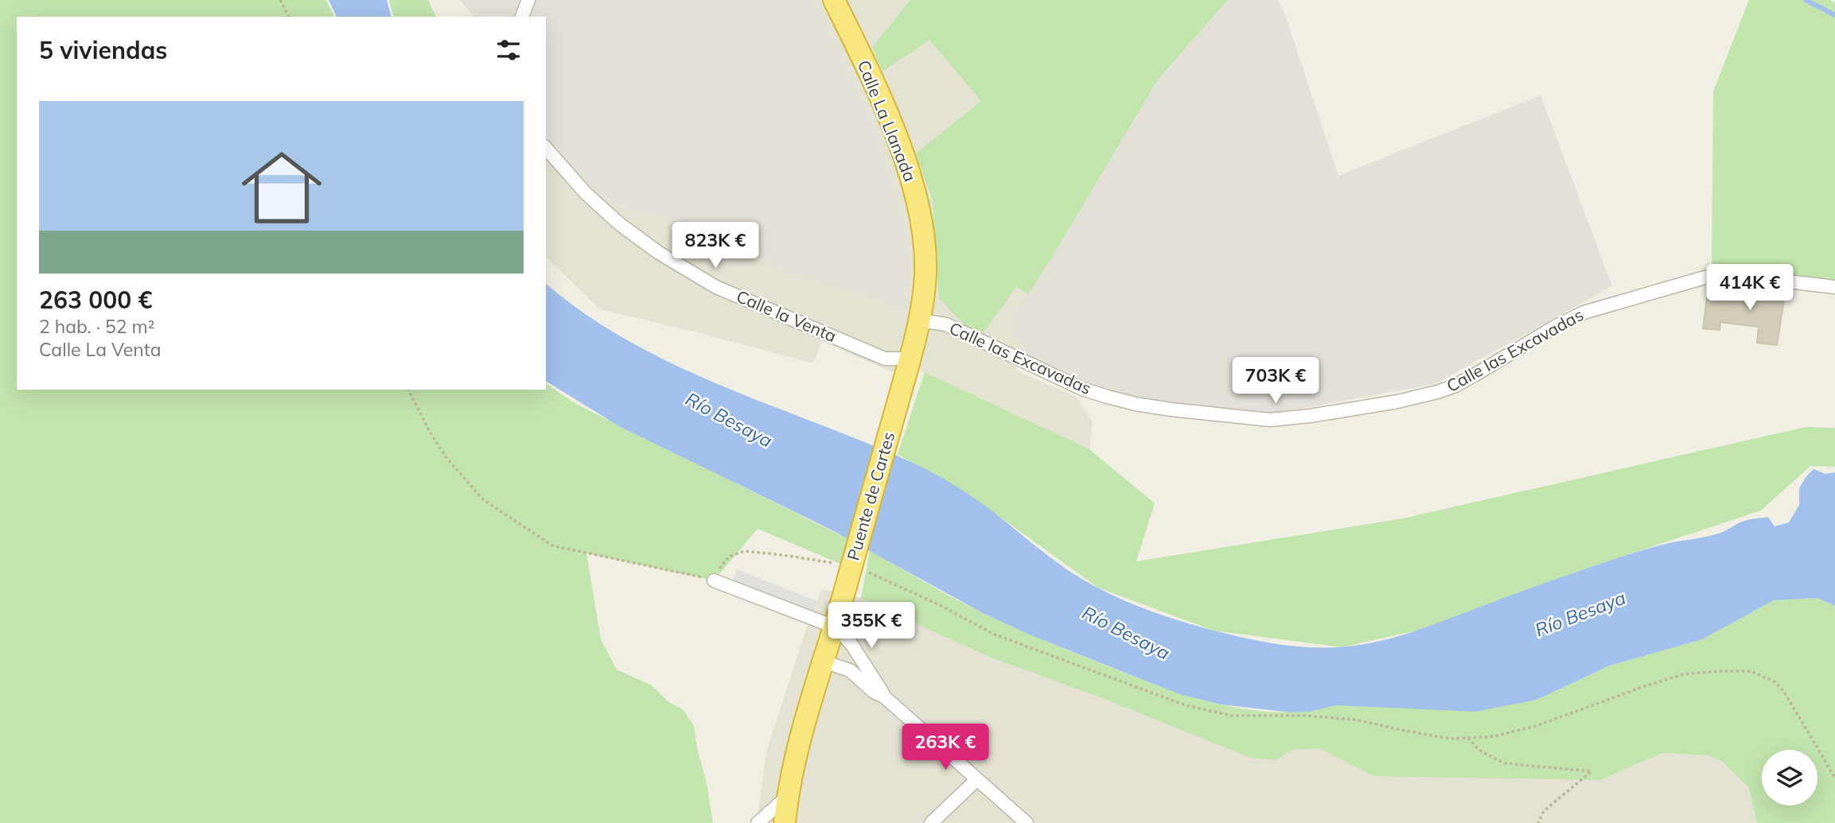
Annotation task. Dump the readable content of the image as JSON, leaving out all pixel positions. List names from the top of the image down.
{
  "streets": {
    "highway": ["Calle La Llanada", "Puente de Cartes"],
    "street": ["Calle la Venta", "Calle las Excavadas"]
  },
  "crossings": [
    ["Calle La Llanada", "Calle la Venta"],
    ["Calle La Llanada", "Calle las Excavadas"],
    ["Calle La Llanada", "Puente de Cartes"],
    ["Calle la Venta", "Puente de Cartes"]
  ],
  "water": ["Río Besaya"],
  "page": {
    "heading": "5 viviendas",
    "list": [
      {
        "name": "263 000 €",
        "note": "2 hab. · 52 m² · Calle La Venta"
      }
    ],
    "price": [
      "823K €",
      "414K €",
      "703K €",
      "355K €",
      "263K €"
    ]
  }
}
